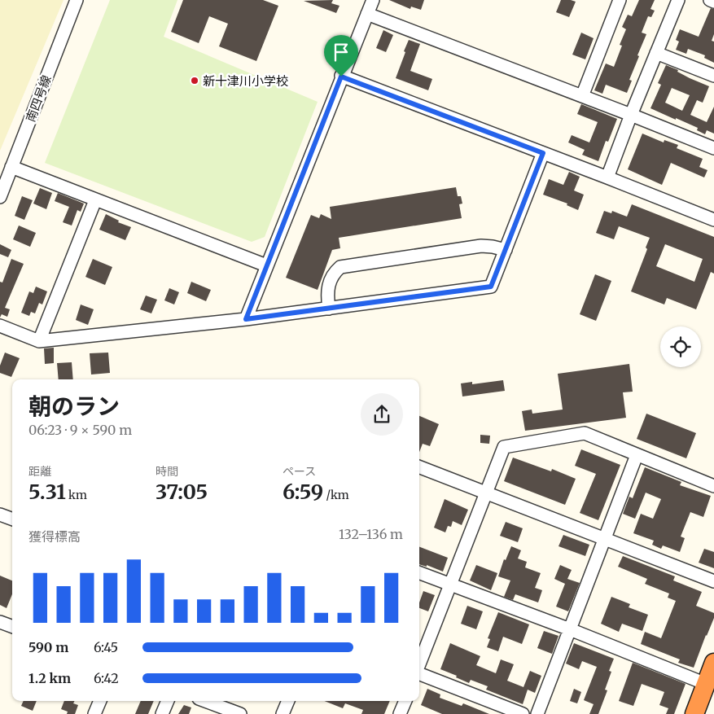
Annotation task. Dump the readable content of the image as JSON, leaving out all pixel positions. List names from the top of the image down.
{
  "streets": {
    "street": ["南四号線"]
  },
  "places": ["新十津川小学校"],
  "page": {
    "heading": ["朝のラン", "06:23 · 9 × 590 m"],
    "stats": [
      ["距離", "5.31 km"],
      ["時間", "37:05"],
      ["ペース", "6:59 /km"]
    ],
    "chart": ["獲得標高", "132–136 m"],
    "list": [
      {
        "name": "590 m",
        "note": "6:45"
      },
      {
        "name": "1.2 km",
        "note": "6:42"
      }
    ]
  }
}
